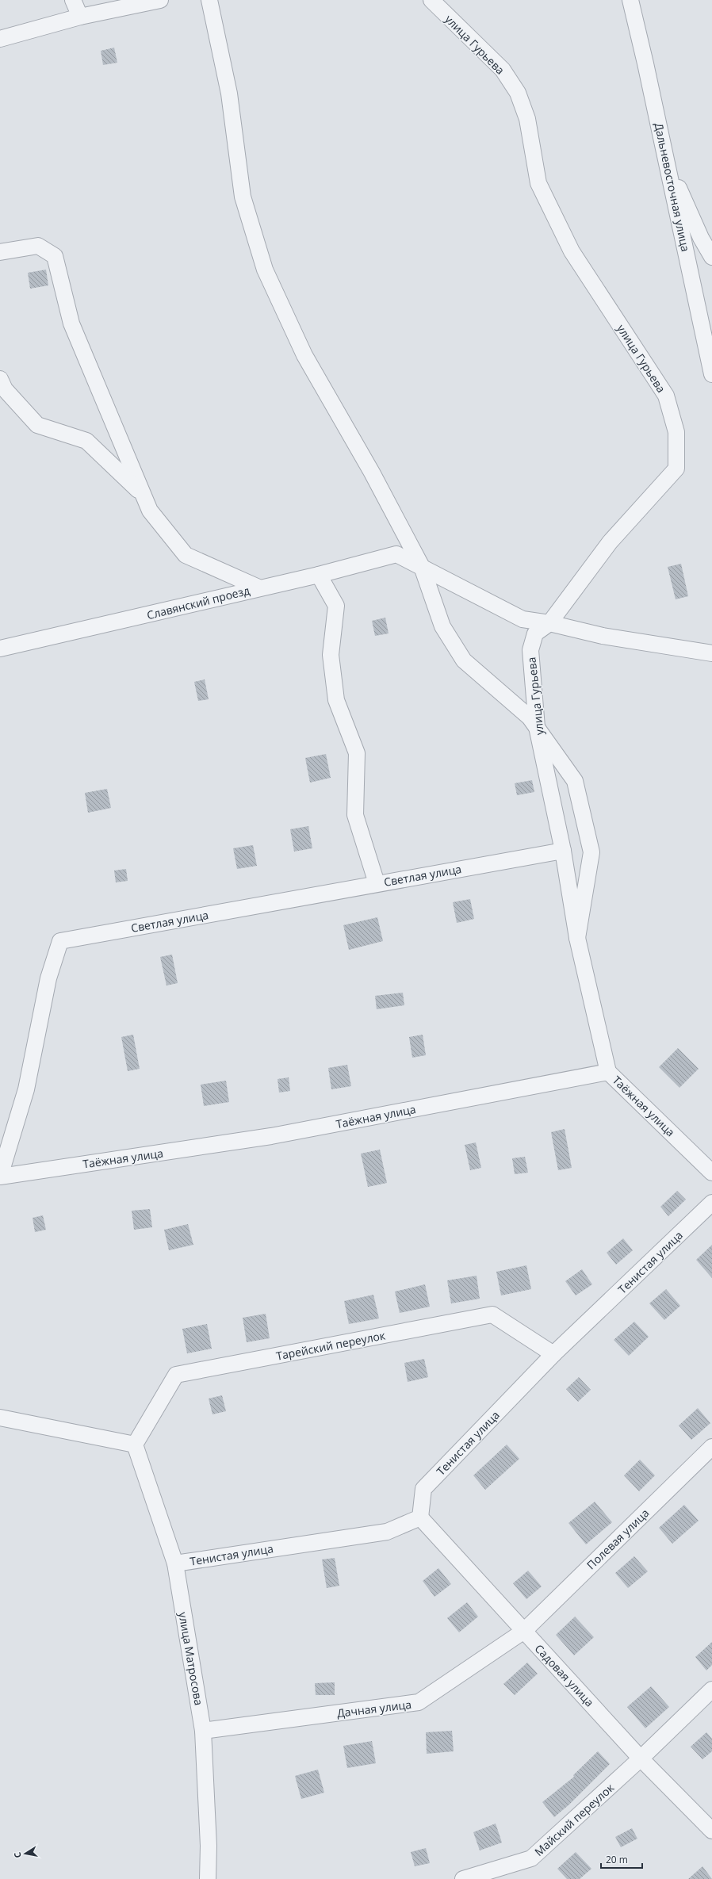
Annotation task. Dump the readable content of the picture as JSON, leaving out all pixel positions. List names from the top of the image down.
{
  "streets": {
    "street": [
      "улица Гурьева",
      "Дальневосточная улица",
      "Славянский проезд",
      "Светлая улица",
      "Таёжная улица",
      "Тенистая улица",
      "Тарейский переулок",
      "Полевая улица",
      "улица Матросова",
      "Садовая улица",
      "Дачная улица",
      "Майский переулок"
    ]
  },
  "crossings": [
    ["улица Гурьева", "Светлая улица"],
    ["Светлая улица", "Таёжная улица"],
    ["Тенистая улица", "Тарейский переулок"],
    ["Тенистая улица", "улица Матросова"],
    ["Тенистая улица", "Садовая улица"],
    ["Тарейский переулок", "улица Матросова"],
    ["Полевая улица", "Садовая улица"],
    ["Полевая улица", "Дачная улица"],
    ["улица Матросова", "Дачная улица"],
    ["Садовая улица", "Дачная улица"],
    ["Садовая улица", "Майский переулок"]
  ],
  "scale_bar": "20 m",
  "north": "left"
}
